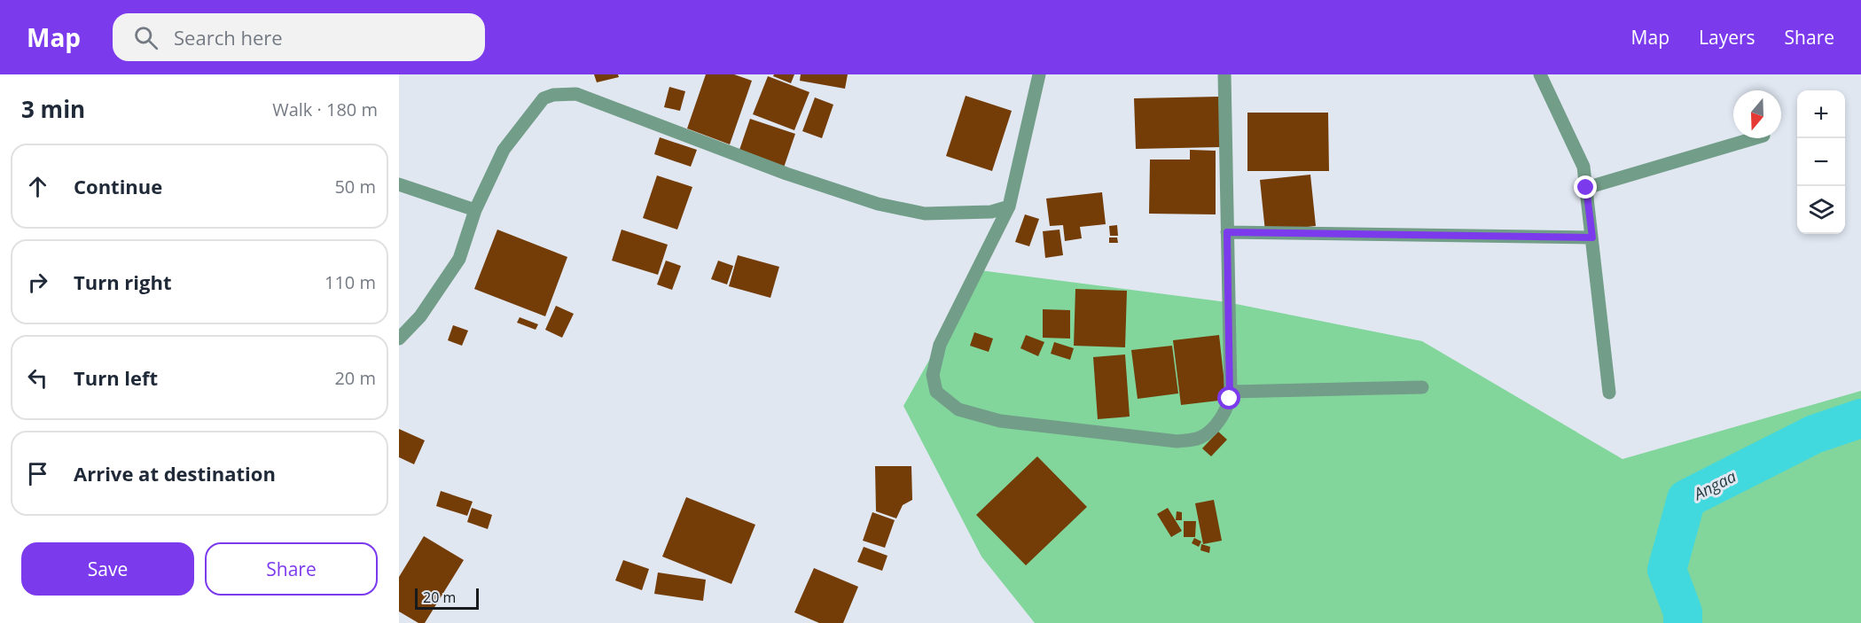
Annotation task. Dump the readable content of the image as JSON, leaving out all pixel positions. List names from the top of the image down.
{
  "water": ["Angaa"],
  "scale_bar": "20 m",
  "north": "bottom",
  "page": {
    "header": "Map",
    "search": "Search here",
    "nav": ["Map", "Layers", "Share"],
    "heading": ["3 min", "Walk · 180 m"],
    "map_buttons": ["+", "−"],
    "list": [
      ["Continue", "50 m"],
      ["Turn right", "110 m"],
      ["Turn left", "20 m"],
      "Arrive at destination"
    ],
    "buttons": ["Save", "Share"],
    "scale": "20 m"
  }
}
